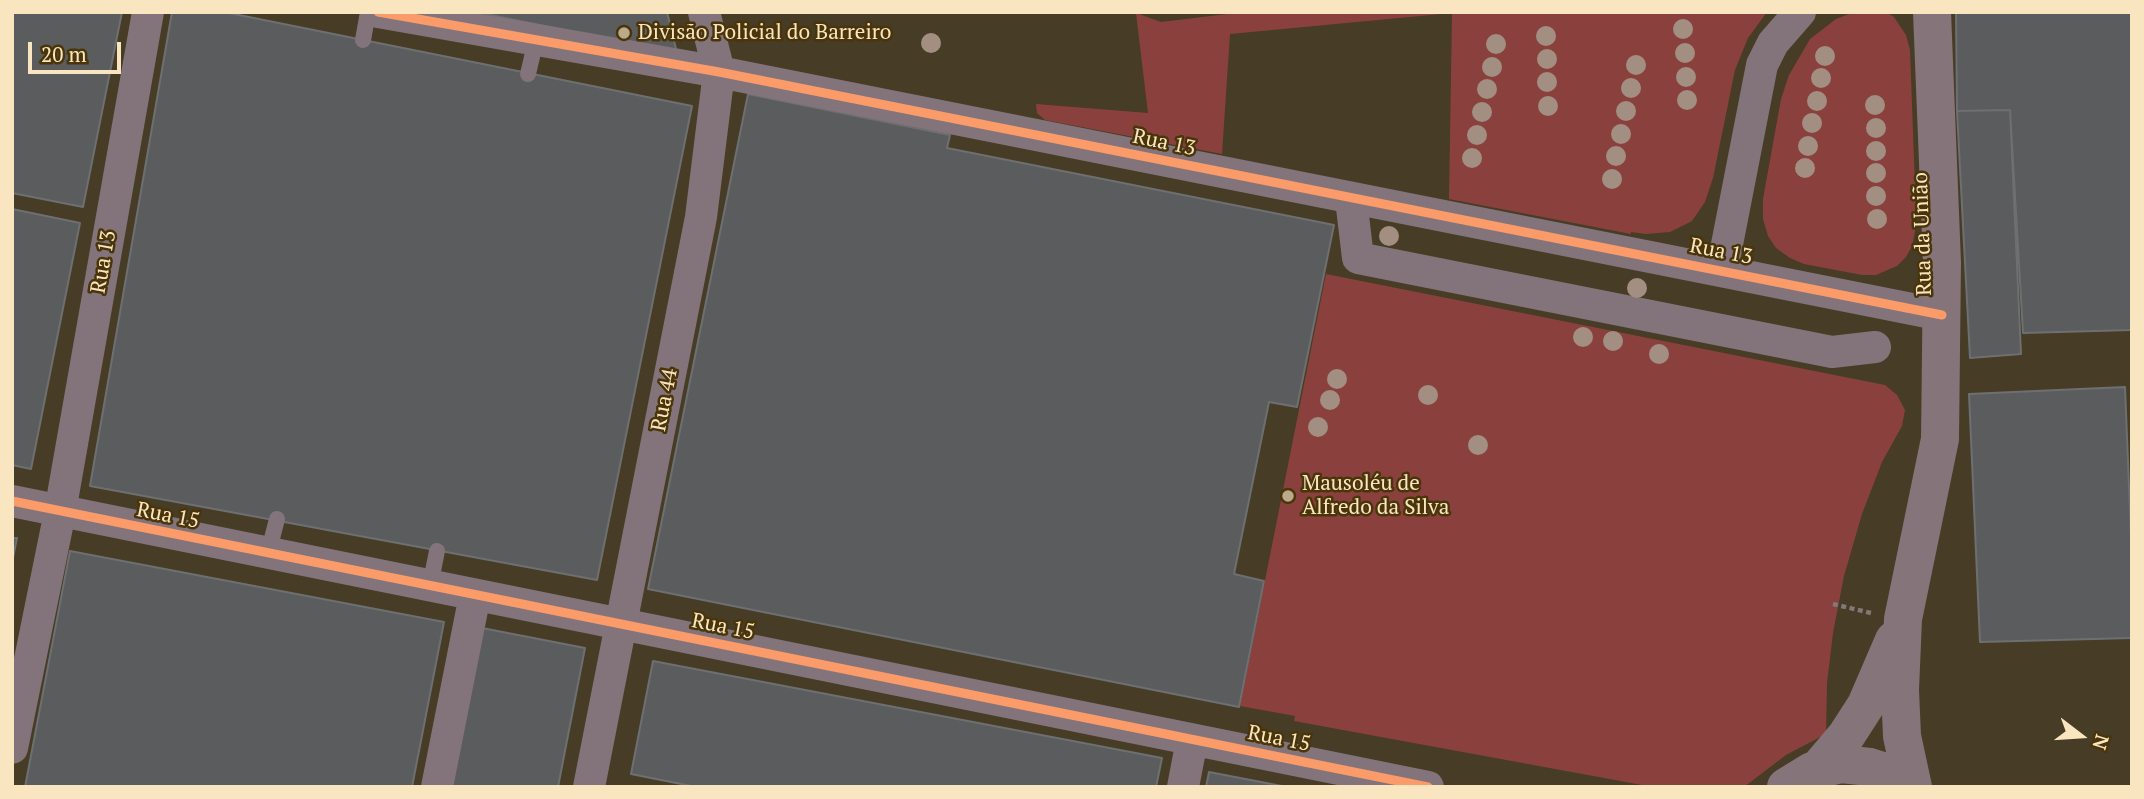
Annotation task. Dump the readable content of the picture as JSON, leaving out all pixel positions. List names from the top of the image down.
{
  "streets": {
    "street": [
      "Rua 13",
      "Rua da União",
      "Rua 44",
      "Rua 15"
    ]
  },
  "crossings": [
    ["Rua 13", "Rua da União"],
    ["Rua 13", "Rua 44"],
    ["Rua 13", "Rua 15"],
    ["Rua 44", "Rua 15"]
  ],
  "places": ["Divisão Policial do Barreiro", "Mausoléu de Alfredo da Silva"],
  "scale_bar": "20 m",
  "north": "right"
}
